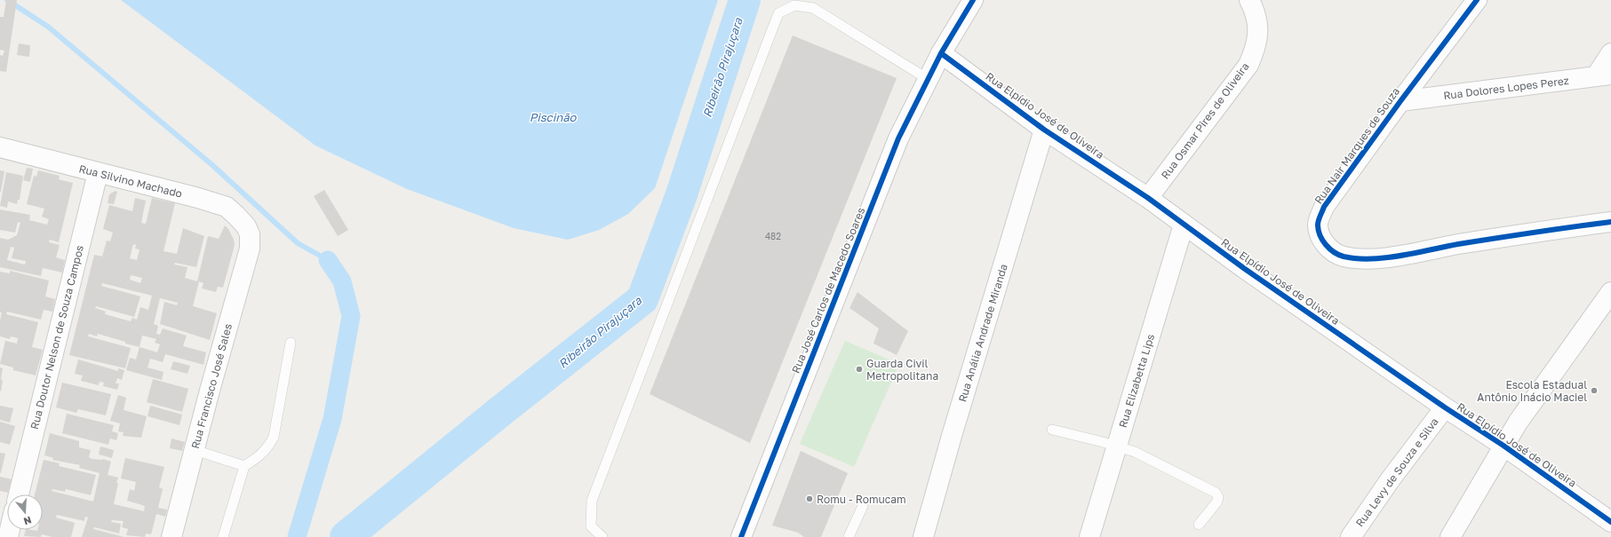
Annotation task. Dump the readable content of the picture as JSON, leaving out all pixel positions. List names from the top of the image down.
{
  "streets": {
    "street": [
      "Rua Dolores Lopes Perez",
      "Rua Elpídio José de Oliveira",
      "Rua Osmar Pires de Oliveira",
      "Rua Nair Marques de Souza",
      "Rua Silvino Machado",
      "Rua José Carlos de Macedo Soares",
      "Rua Anália Andrade Miranda",
      "Rua Doutor Nelson de Souza Campos",
      "Rua Elizabetta Lips",
      "Rua Francisco José Sales",
      "Rua Levy de Souza e Silva"
    ]
  },
  "crossings": [
    ["Rua Dolores Lopes Perez", "Rua Nair Marques de Souza"],
    ["Rua Elpídio José de Oliveira", "Rua Osmar Pires de Oliveira"],
    ["Rua Elpídio José de Oliveira", "Rua José Carlos de Macedo Soares"],
    ["Rua Elpídio José de Oliveira", "Rua Anália Andrade Miranda"],
    ["Rua Elpídio José de Oliveira", "Rua Elizabetta Lips"],
    ["Rua Elpídio José de Oliveira", "Rua Levy de Souza e Silva"],
    ["Rua Silvino Machado", "Rua Doutor Nelson de Souza Campos"],
    ["Rua Silvino Machado", "Rua Francisco José Sales"]
  ],
  "water": ["Ribeirão Pirajuçara", "Piscinão"],
  "places": ["Guarda Civil Metropolitana", "Escola Estadual Antônio Inácio Maciel", "Romu - Romucam"],
  "house_numbers": ["482"],
  "north": "bottom"
}
